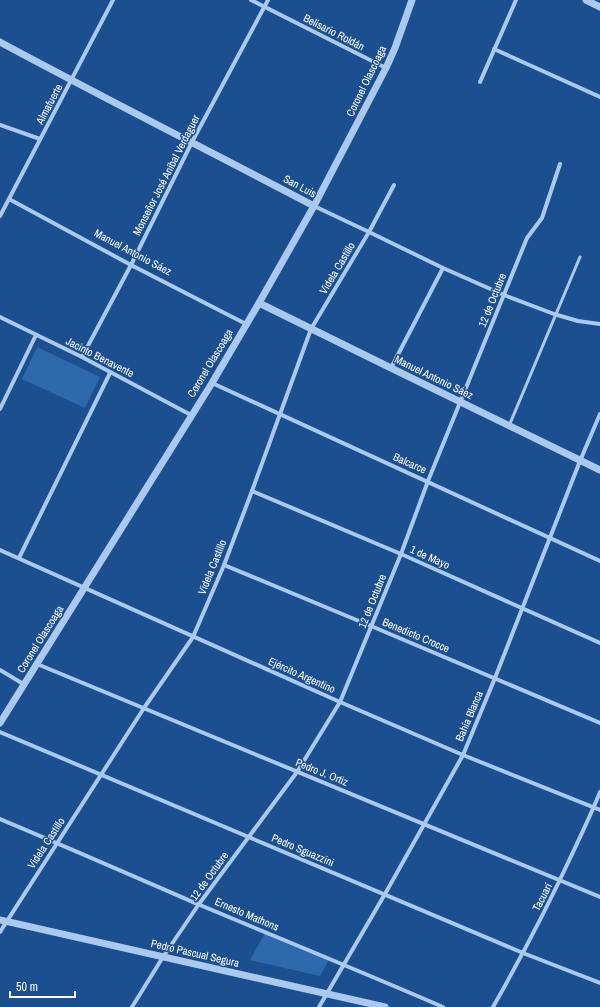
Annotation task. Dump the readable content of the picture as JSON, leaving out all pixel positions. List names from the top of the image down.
{
  "streets": {
    "street": [
      "Belisario Roldán",
      "Coronel Olascoaga",
      "Almafuerte",
      "Monseñor José Aníbal Verdaguer",
      "San Luis",
      "Manuel Antonio Sáez",
      "Videla Castillo",
      "12 de Octubre",
      "Jacinto Benavente",
      "Balcarce",
      "1 de Mayo",
      "Benedicto Crocce",
      "Ejército Argentino",
      "Bahía Blanca",
      "Pedro J. Ortiz",
      "Pedro Sguazzini",
      "Tacuarí",
      "Ernesto Mathons",
      "Pedro Pascual Segura"
    ]
  },
  "crossings": [
    ["Belisario Roldán", "Coronel Olascoaga"],
    ["Belisario Roldán", "Monseñor José Aníbal Verdaguer"],
    ["Coronel Olascoaga", "San Luis"],
    ["Coronel Olascoaga", "Manuel Antonio Sáez"],
    ["Coronel Olascoaga", "Jacinto Benavente"],
    ["Coronel Olascoaga", "Balcarce"],
    ["Coronel Olascoaga", "Ejército Argentino"],
    ["Coronel Olascoaga", "Pedro J. Ortiz"],
    ["Almafuerte", "San Luis"],
    ["Almafuerte", "Manuel Antonio Sáez"],
    ["Monseñor José Aníbal Verdaguer", "San Luis"],
    ["Monseñor José Aníbal Verdaguer", "Manuel Antonio Sáez"],
    ["Monseñor José Aníbal Verdaguer", "Jacinto Benavente"],
    ["San Luis", "Videla Castillo"],
    ["San Luis", "12 de Octubre"],
    ["Manuel Antonio Sáez", "Videla Castillo"],
    ["Manuel Antonio Sáez", "12 de Octubre"],
    ["Manuel Antonio Sáez", "Bahía Blanca"],
    ["Videla Castillo", "Balcarce"],
    ["Videla Castillo", "1 de Mayo"],
    ["Videla Castillo", "Benedicto Crocce"],
    ["Videla Castillo", "Ejército Argentino"],
    ["Videla Castillo", "Pedro J. Ortiz"],
    ["Videla Castillo", "Pedro Sguazzini"],
    ["Videla Castillo", "Ernesto Mathons"],
    ["Videla Castillo", "Pedro Pascual Segura"],
    ["12 de Octubre", "Balcarce"],
    ["12 de Octubre", "1 de Mayo"],
    ["12 de Octubre", "Benedicto Crocce"],
    ["12 de Octubre", "Ejército Argentino"],
    ["12 de Octubre", "Pedro J. Ortiz"],
    ["12 de Octubre", "Pedro Sguazzini"],
    ["12 de Octubre", "Ernesto Mathons"],
    ["12 de Octubre", "Pedro Pascual Segura"],
    ["Balcarce", "Bahía Blanca"],
    ["1 de Mayo", "Bahía Blanca"],
    ["Benedicto Crocce", "Bahía Blanca"],
    ["Ejército Argentino", "Bahía Blanca"],
    ["Ejército Argentino", "Tacuarí"],
    ["Bahía Blanca", "Pedro J. Ortiz"],
    ["Bahía Blanca", "Pedro Sguazzini"],
    ["Bahía Blanca", "Ernesto Mathons"],
    ["Bahía Blanca", "Pedro Pascual Segura"],
    ["Pedro J. Ortiz", "Tacuarí"],
    ["Pedro Sguazzini", "Tacuarí"]
  ],
  "scale_bar": "50 m"
}
